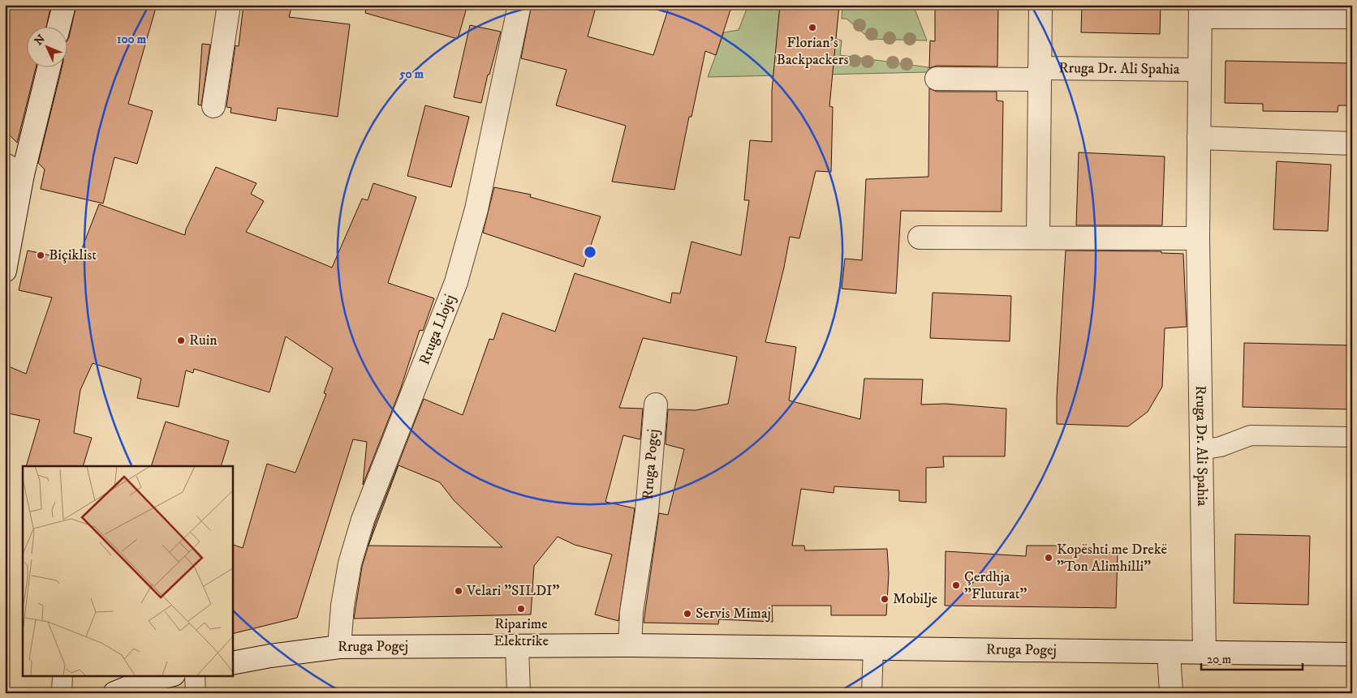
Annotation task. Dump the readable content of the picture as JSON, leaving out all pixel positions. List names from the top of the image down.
{
  "streets": {
    "street": ["Rruga Dr. Ali Spahia", "Rruga Llojej", "Rruga Pogej"]
  },
  "crossings": [
    ["Rruga Dr. Ali Spahia", "Rruga Pogej"],
    ["Rruga Llojej", "Rruga Pogej"]
  ],
  "places": [
    "Florian's Backpackers",
    "Biçiklist",
    "Ruin",
    "Kopështi me Drekë \"Ton Alimhilli\"",
    "Çerdhja \"Fluturat\"",
    "Velari \"SILDI\"",
    "Mobilje",
    "Riparime Elektrike",
    "Servis Mimaj"
  ],
  "scale_bar": "20 m",
  "north": "top left",
  "rings": ["100 m", "50 m"]
}
